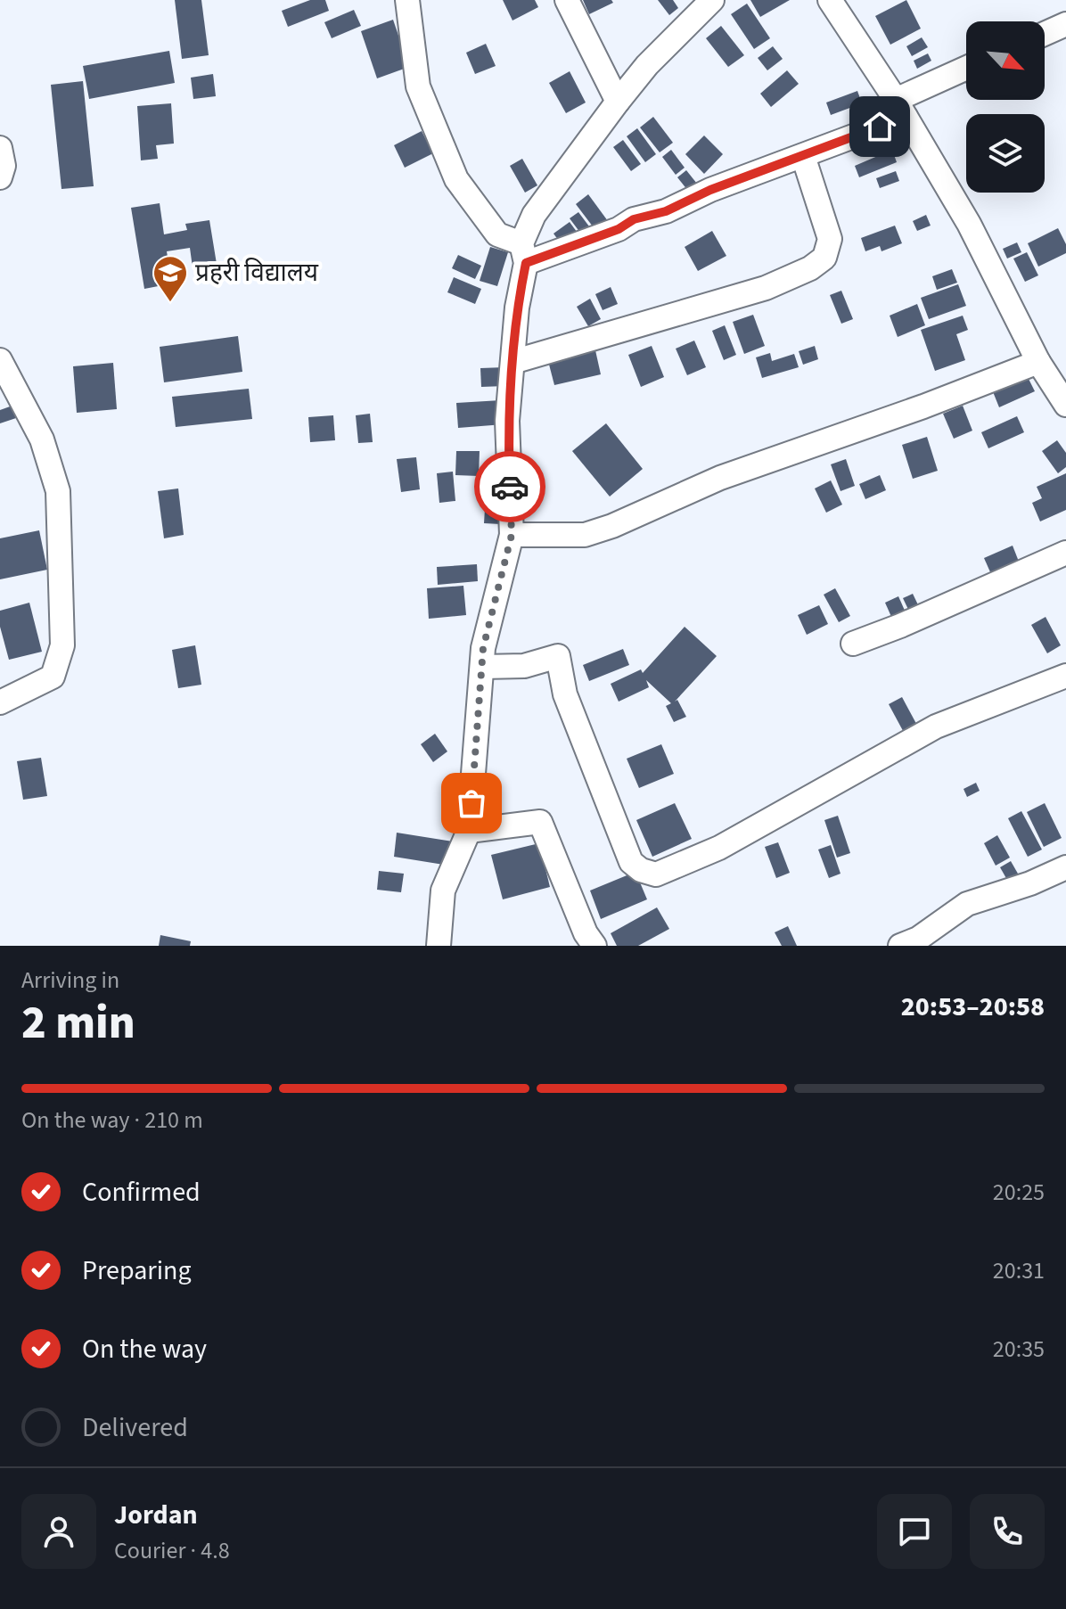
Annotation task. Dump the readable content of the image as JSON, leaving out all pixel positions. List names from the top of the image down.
{
  "places": {
    "school or university": ["प्रहरी विद्यालय"]
  },
  "north": "bottom right",
  "page": {
    "heading": ["2 min", "Arriving in", "20:53–20:58"],
    "panel": ["Jordan", "Courier · 4.8"],
    "bar": "On the way · 210 m",
    "list": [
      ["Confirmed", "20:25"],
      ["Preparing", "20:31"],
      ["On the way", "20:35"],
      "Delivered"
    ]
  }
}
